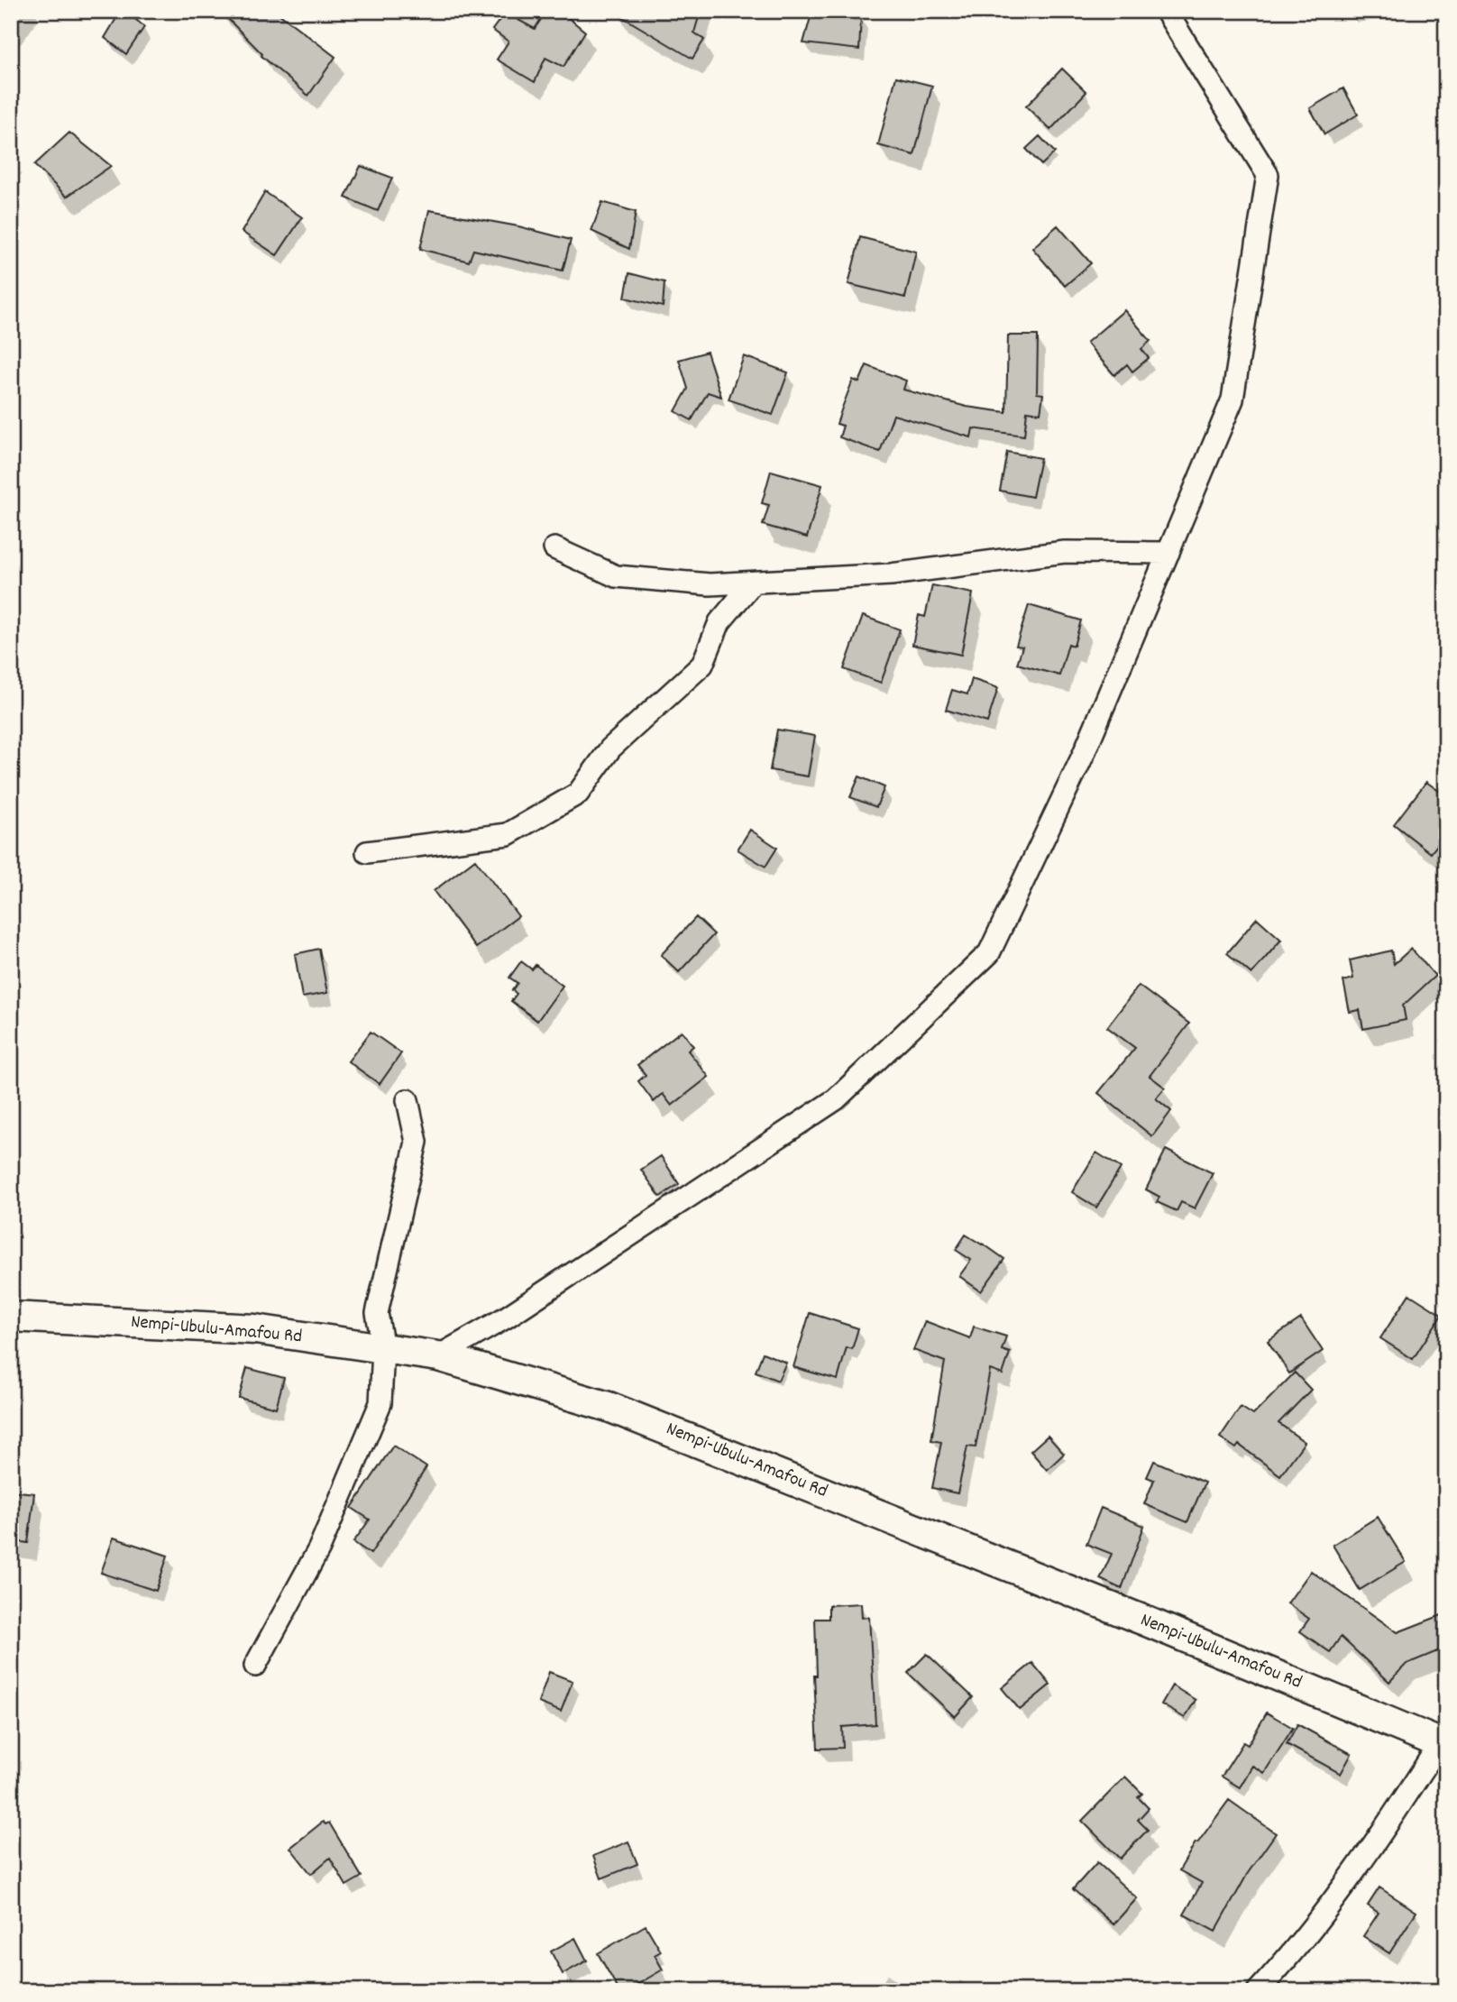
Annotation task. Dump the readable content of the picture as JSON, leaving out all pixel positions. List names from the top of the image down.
{
  "streets": {
    "street": ["Nempi-Ubulu-Amafou Rd"]
  }
}
